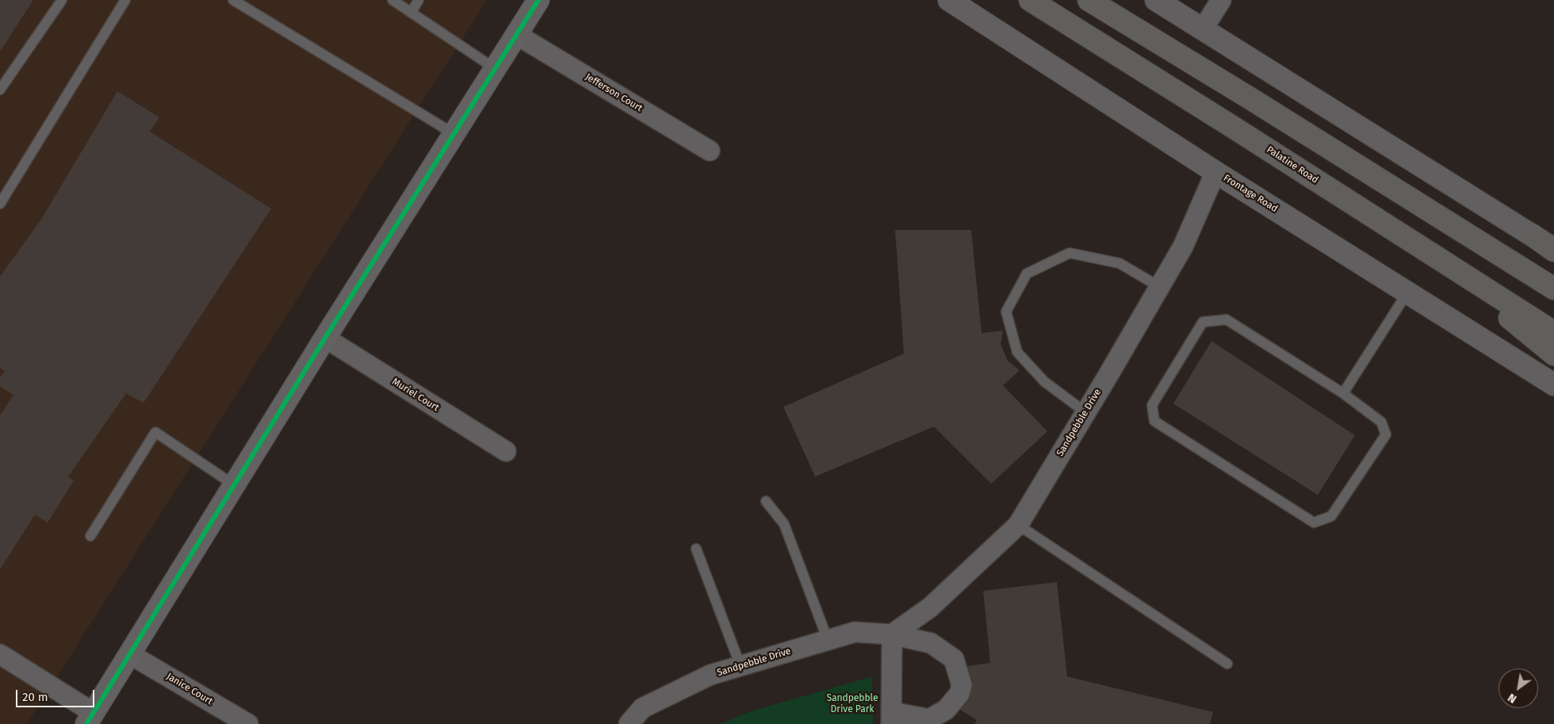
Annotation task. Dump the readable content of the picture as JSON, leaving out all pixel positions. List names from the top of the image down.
{
  "streets": {
    "highway": ["Palatine Road"],
    "street": [
      "Jefferson Court",
      "Frontage Road",
      "Muriel Court",
      "Sandpebble Drive",
      "Janice Court"
    ]
  },
  "crossings": [
    ["Frontage Road", "Sandpebble Drive"]
  ],
  "parks": ["Sandpebble Drive Park"],
  "scale_bar": "20 m",
  "north": "bottom left"
}
